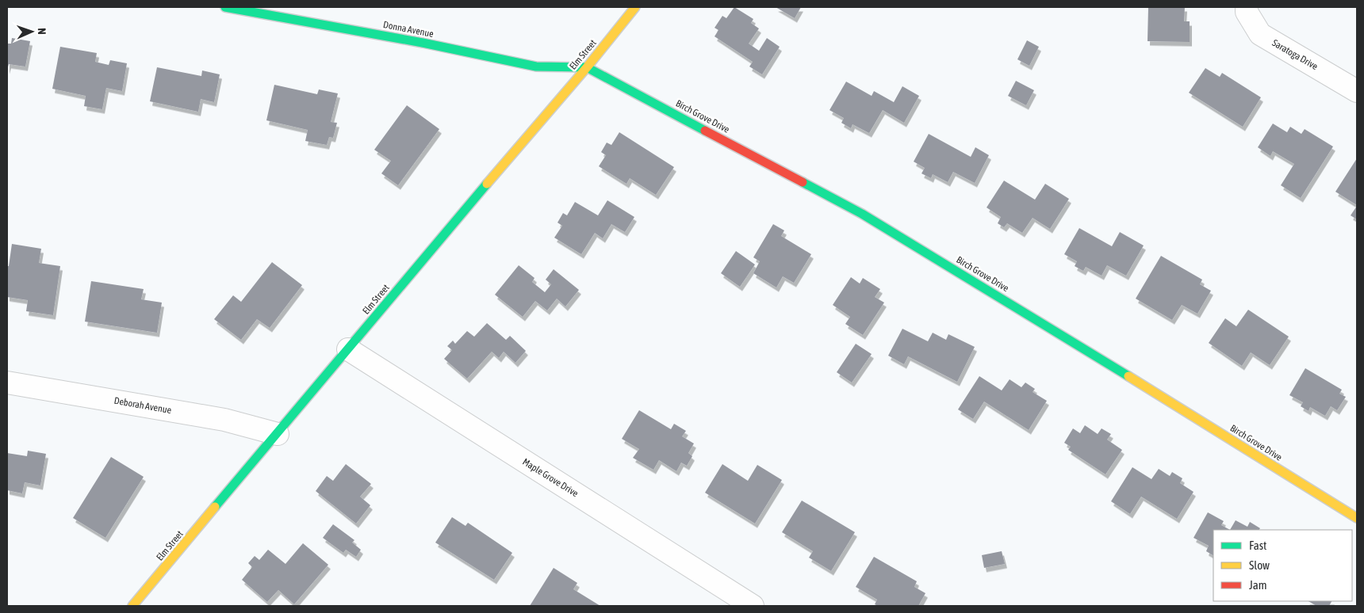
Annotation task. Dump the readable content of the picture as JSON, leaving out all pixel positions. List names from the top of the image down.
{
  "streets": {
    "street": [
      "Donna Avenue",
      "Elm Street",
      "Saratoga Drive",
      "Birch Grove Drive",
      "Deborah Avenue",
      "Maple Grove Drive"
    ]
  },
  "crossings": [
    ["Donna Avenue", "Elm Street"],
    ["Donna Avenue", "Birch Grove Drive"],
    ["Elm Street", "Birch Grove Drive"],
    ["Elm Street", "Deborah Avenue"],
    ["Elm Street", "Maple Grove Drive"]
  ],
  "legend": ["Fast", "Slow", "Jam"],
  "north": "right"
}
